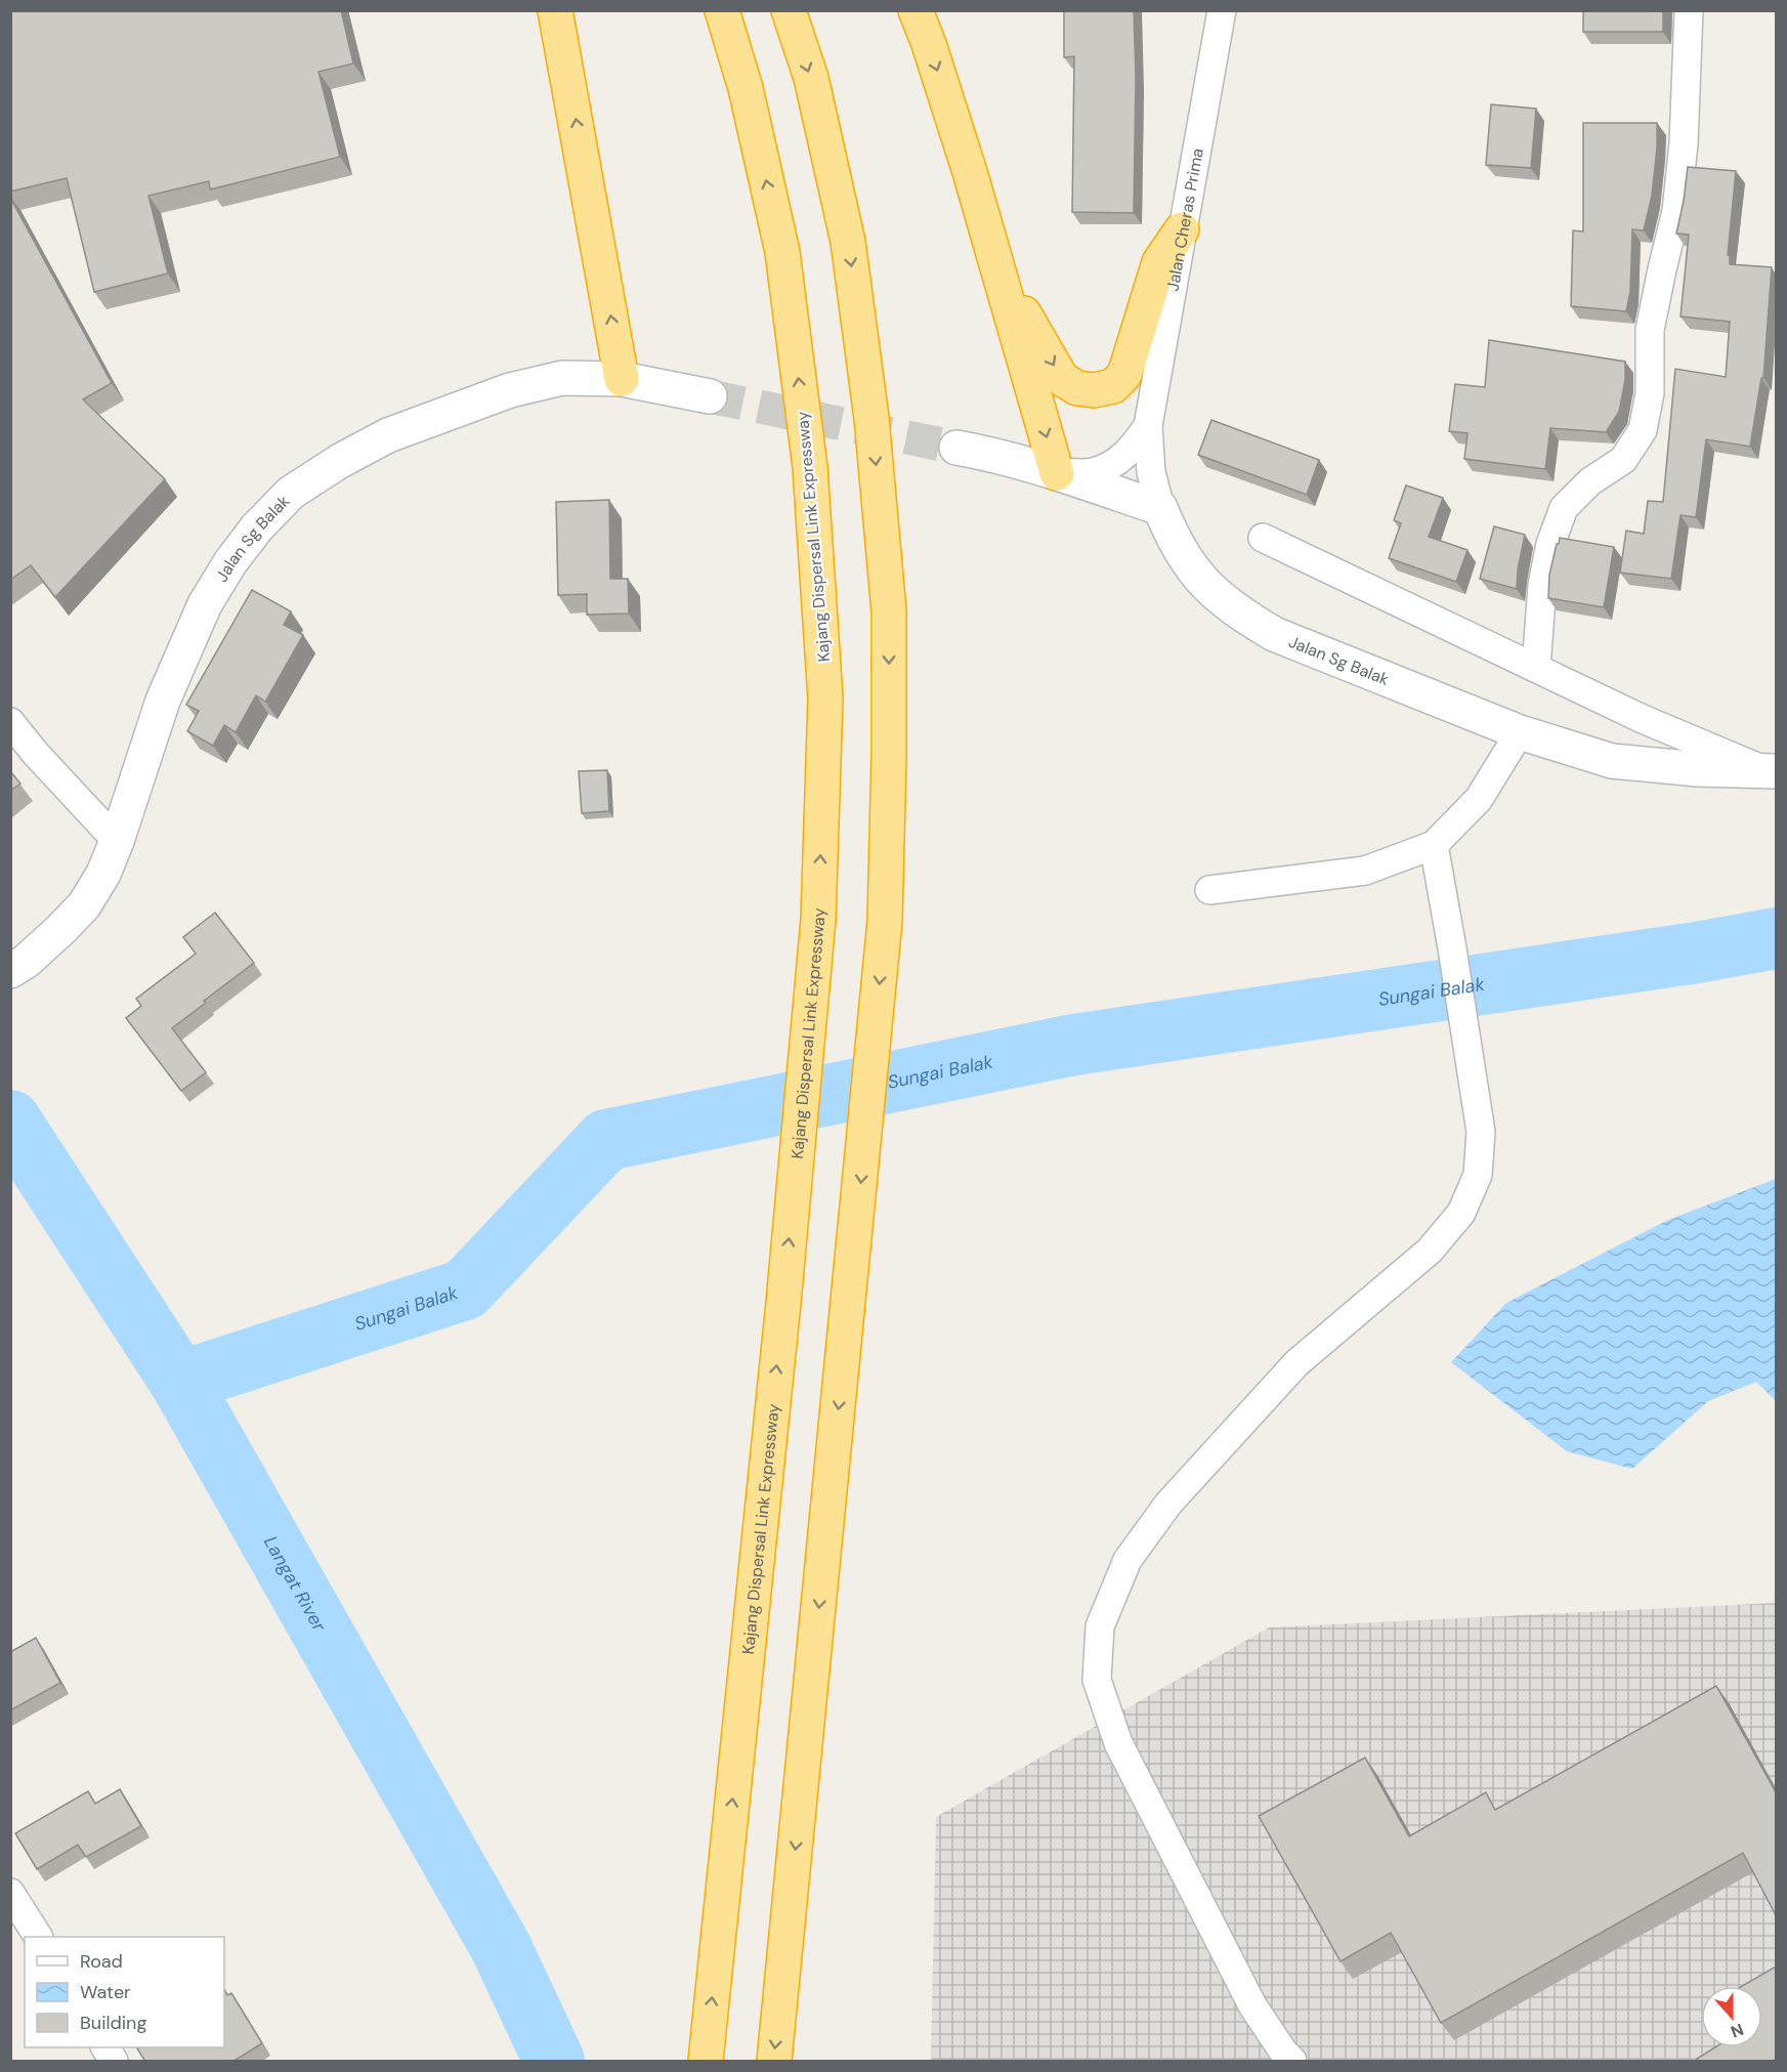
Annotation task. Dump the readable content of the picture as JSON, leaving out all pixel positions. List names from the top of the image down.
{
  "streets": {
    "highway": ["Kajang Dispersal Link Expressway"],
    "street": ["Jalan Cheras Prima", "Jalan Sg Balak"]
  },
  "water": ["Sungai Balak", "Langat River"],
  "legend": ["Road", "Water", "Building"],
  "north": "bottom"
}
